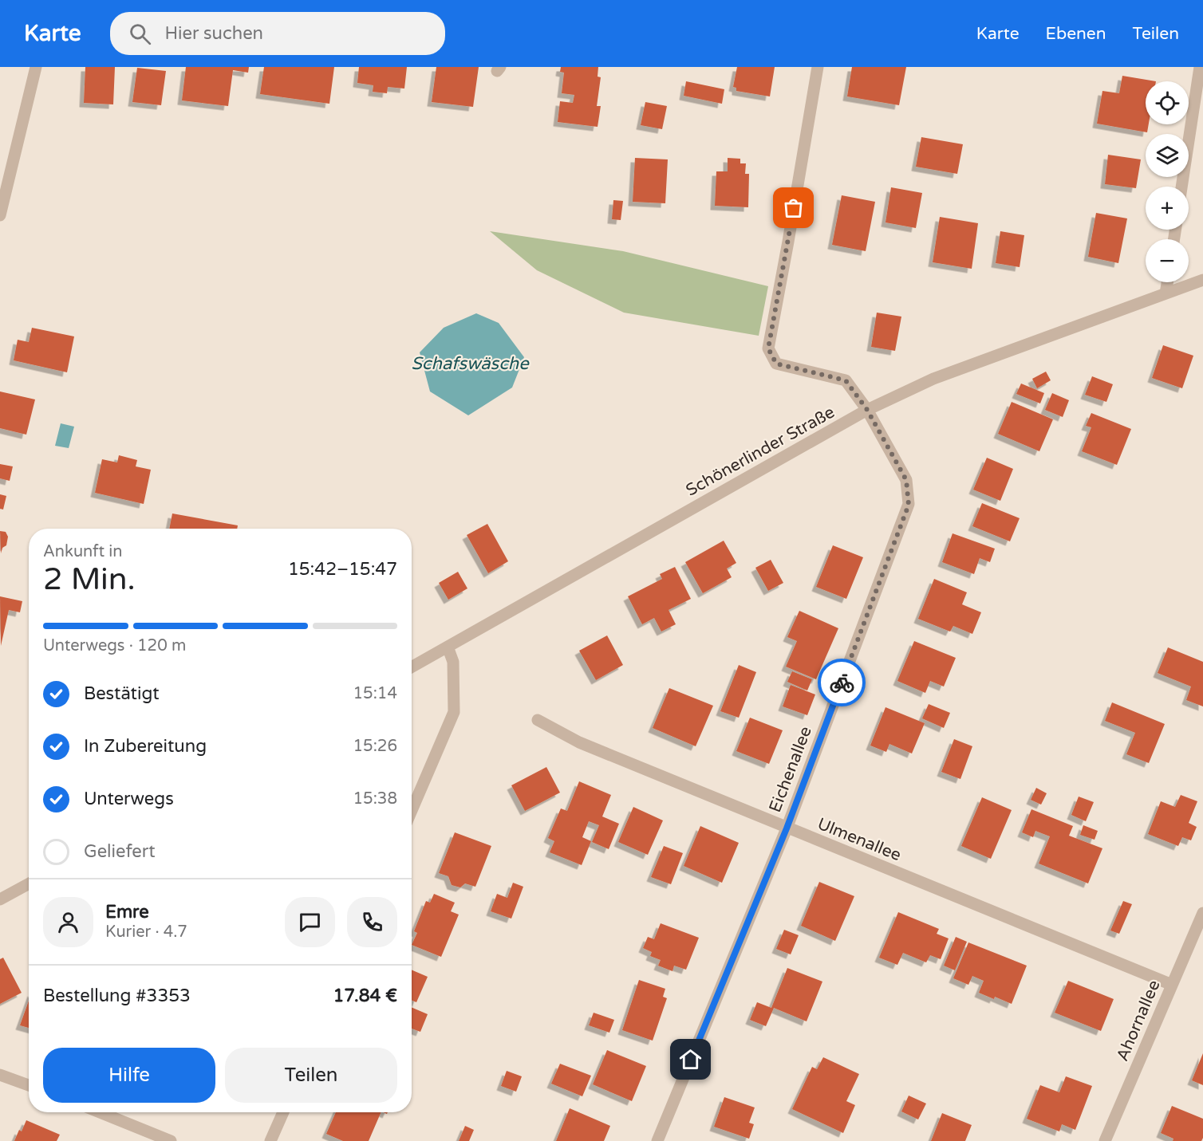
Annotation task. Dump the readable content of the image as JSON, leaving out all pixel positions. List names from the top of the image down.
{
  "streets": {
    "street": [
      "Schönerlinder Straße",
      "Eichenallee",
      "Ulmenallee",
      "Ahornallee"
    ]
  },
  "crossings": [
    ["Schönerlinder Straße", "Eichenallee"],
    ["Eichenallee", "Ulmenallee"],
    ["Ulmenallee", "Ahornallee"]
  ],
  "water": ["Schafswäsche"],
  "page": {
    "header": "Karte",
    "search": "Hier suchen",
    "nav": ["Karte", "Ebenen", "Teilen"],
    "map_buttons": ["+", "−"],
    "heading": ["2 Min.", "Ankunft in", "15:42–15:47"],
    "panel": [
      "Emre",
      "Kurier · 4.7",
      "Bestellung #3353",
      "17.84 €"
    ],
    "bar": "Unterwegs · 120 m",
    "list": [
      ["Bestätigt", "15:14"],
      ["In Zubereitung", "15:26"],
      ["Unterwegs", "15:38"],
      "Geliefert"
    ],
    "buttons": ["Hilfe", "Teilen"]
  }
}
